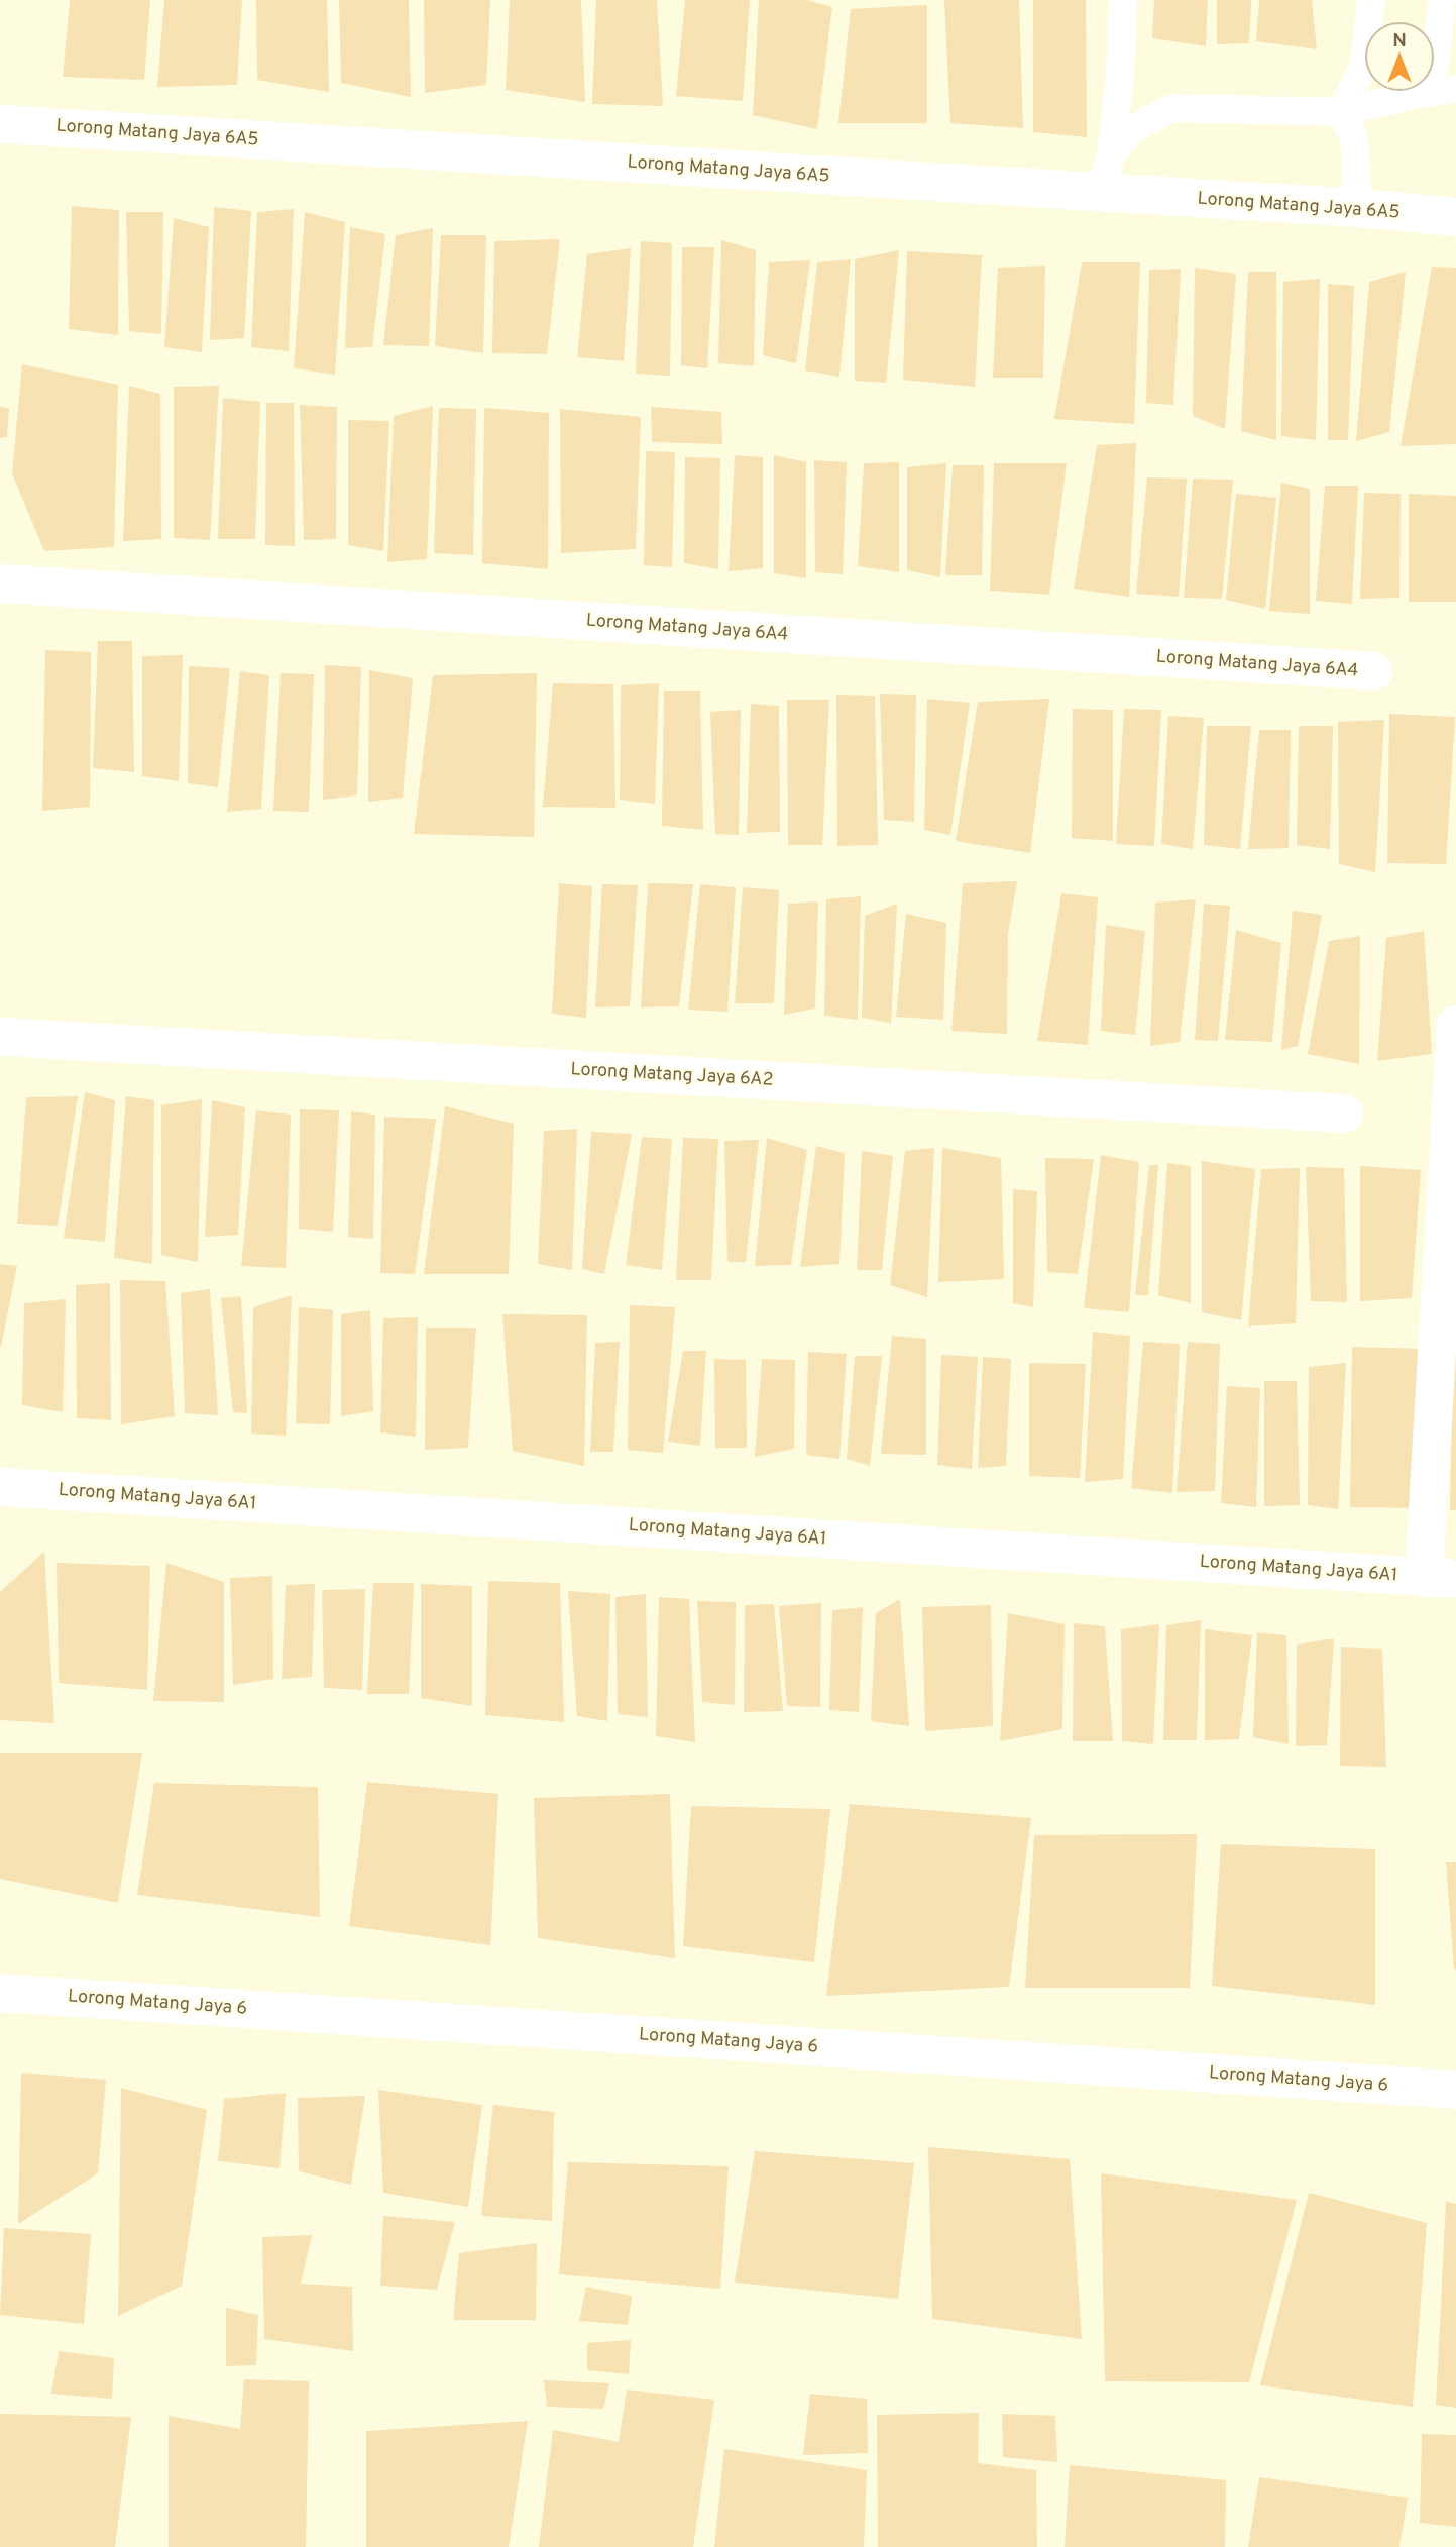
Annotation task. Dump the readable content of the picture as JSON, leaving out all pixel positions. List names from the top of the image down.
{
  "streets": {
    "street": [
      "Lorong Matang Jaya 6A5",
      "Lorong Matang Jaya 6A4",
      "Lorong Matang Jaya 6A2",
      "Lorong Matang Jaya 6A1",
      "Lorong Matang Jaya 6"
    ]
  },
  "north": "top"
}
